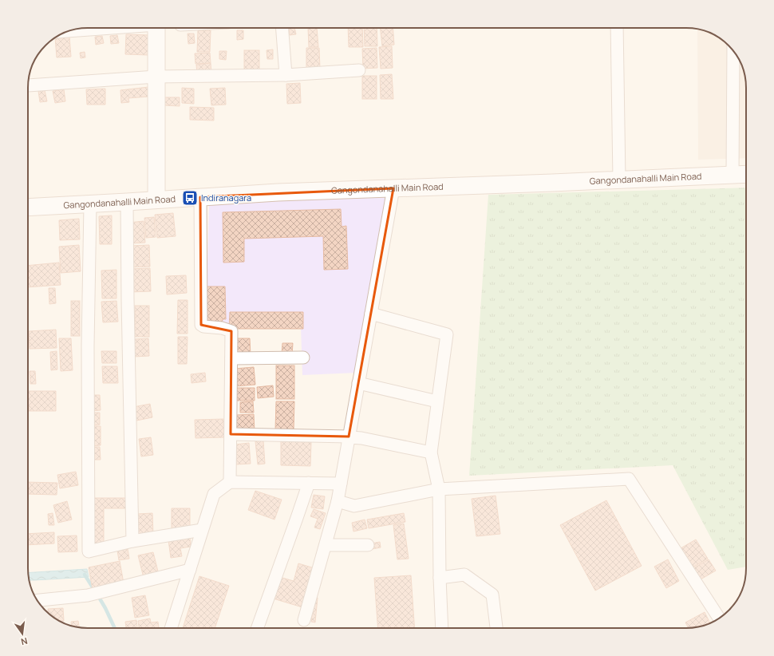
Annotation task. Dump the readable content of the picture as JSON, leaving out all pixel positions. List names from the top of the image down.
{
  "streets": {
    "street": ["Gangondanahalli Main Road"]
  },
  "places": {
    "bus stop": ["Indiranagara"]
  },
  "north": "bottom"
}
